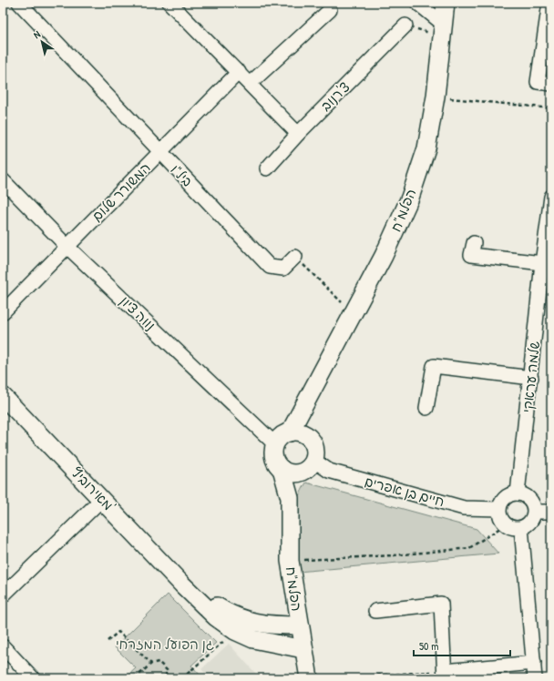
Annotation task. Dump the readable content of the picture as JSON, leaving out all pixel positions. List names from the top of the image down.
{
  "streets": {
    "street": [
      "צ'רנוב",
      "ביל\"ו",
      "המשורר שלום",
      "הפלמ\"ח",
      "נווה ציון",
      "שלמה עראקי",
      "מאירוביץ'",
      "חיים בן אפרים"
    ]
  },
  "crossings": [
    ["ביל\"ו", "המשורר שלום"],
    ["המשורר שלום", "נווה ציון"],
    ["הפלמ\"ח", "נווה ציון"],
    ["הפלמ\"ח", "מאירוביץ'"],
    ["הפלמ\"ח", "חיים בן אפרים"],
    ["נווה ציון", "חיים בן אפרים"],
    ["שלמה עראקי", "חיים בן אפרים"]
  ],
  "parks": ["גן הפועל המזרחי"],
  "scale_bar": "50 m",
  "north": "top left"
}
